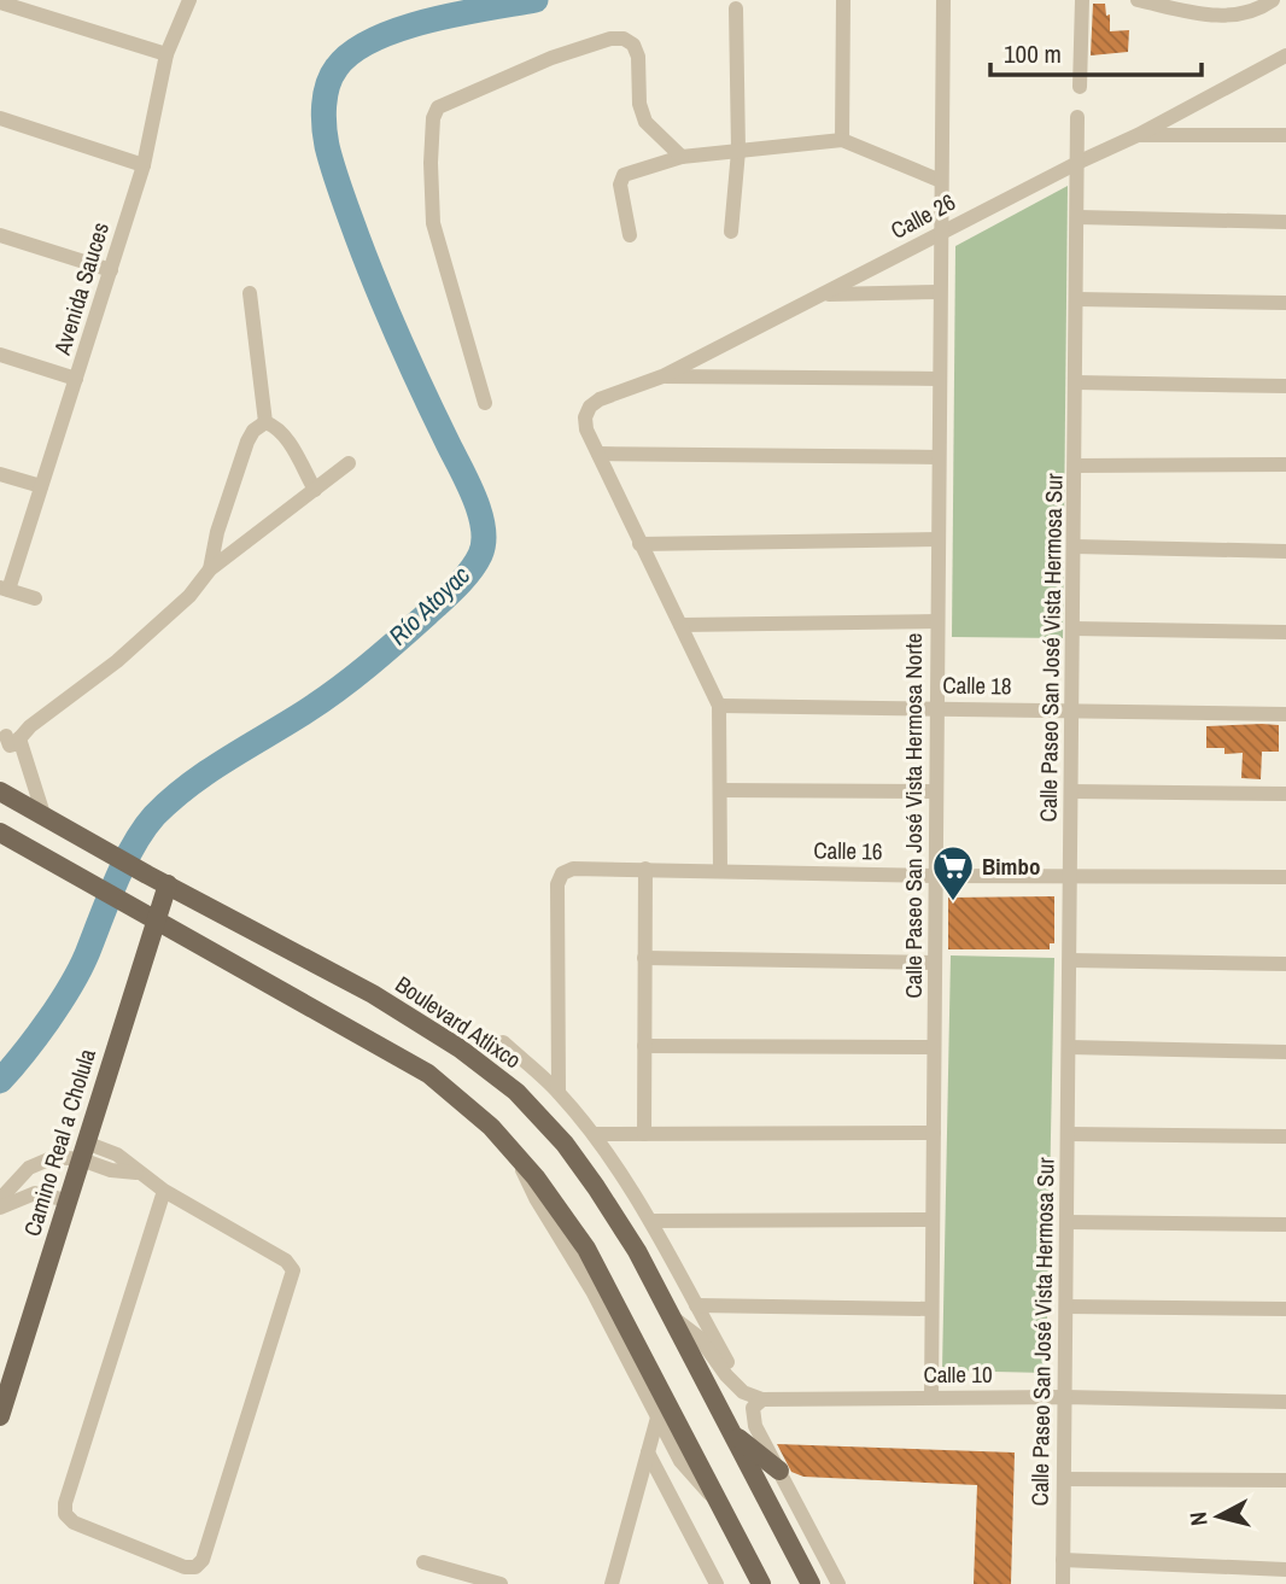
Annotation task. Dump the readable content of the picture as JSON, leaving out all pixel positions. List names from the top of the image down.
{
  "streets": {
    "main road": ["Boulevard Atlixco", "Camino Real a Cholula"],
    "street": [
      "Calle 26",
      "Avenida Sauces",
      "Calle Paseo San José Vista Hermosa Sur",
      "Calle 18",
      "Calle Paseo San José Vista Hermosa Norte",
      "Calle 16",
      "Calle 10"
    ]
  },
  "crossings": [
    ["Calle 26", "Calle Paseo San José Vista Hermosa Sur"],
    ["Calle 26", "Calle Paseo San José Vista Hermosa Norte"],
    ["Calle Paseo San José Vista Hermosa Sur", "Calle 18"],
    ["Calle Paseo San José Vista Hermosa Sur", "Calle 16"],
    ["Calle Paseo San José Vista Hermosa Sur", "Calle 10"],
    ["Calle 18", "Calle Paseo San José Vista Hermosa Norte"],
    ["Calle Paseo San José Vista Hermosa Norte", "Calle 16"],
    ["Calle Paseo San José Vista Hermosa Norte", "Calle 10"],
    ["Boulevard Atlixco", "Camino Real a Cholula"]
  ],
  "water": ["Río Atoyac"],
  "places": {
    "supermarket": ["Bimbo"]
  },
  "scale_bar": "100 m",
  "north": "left"
}
